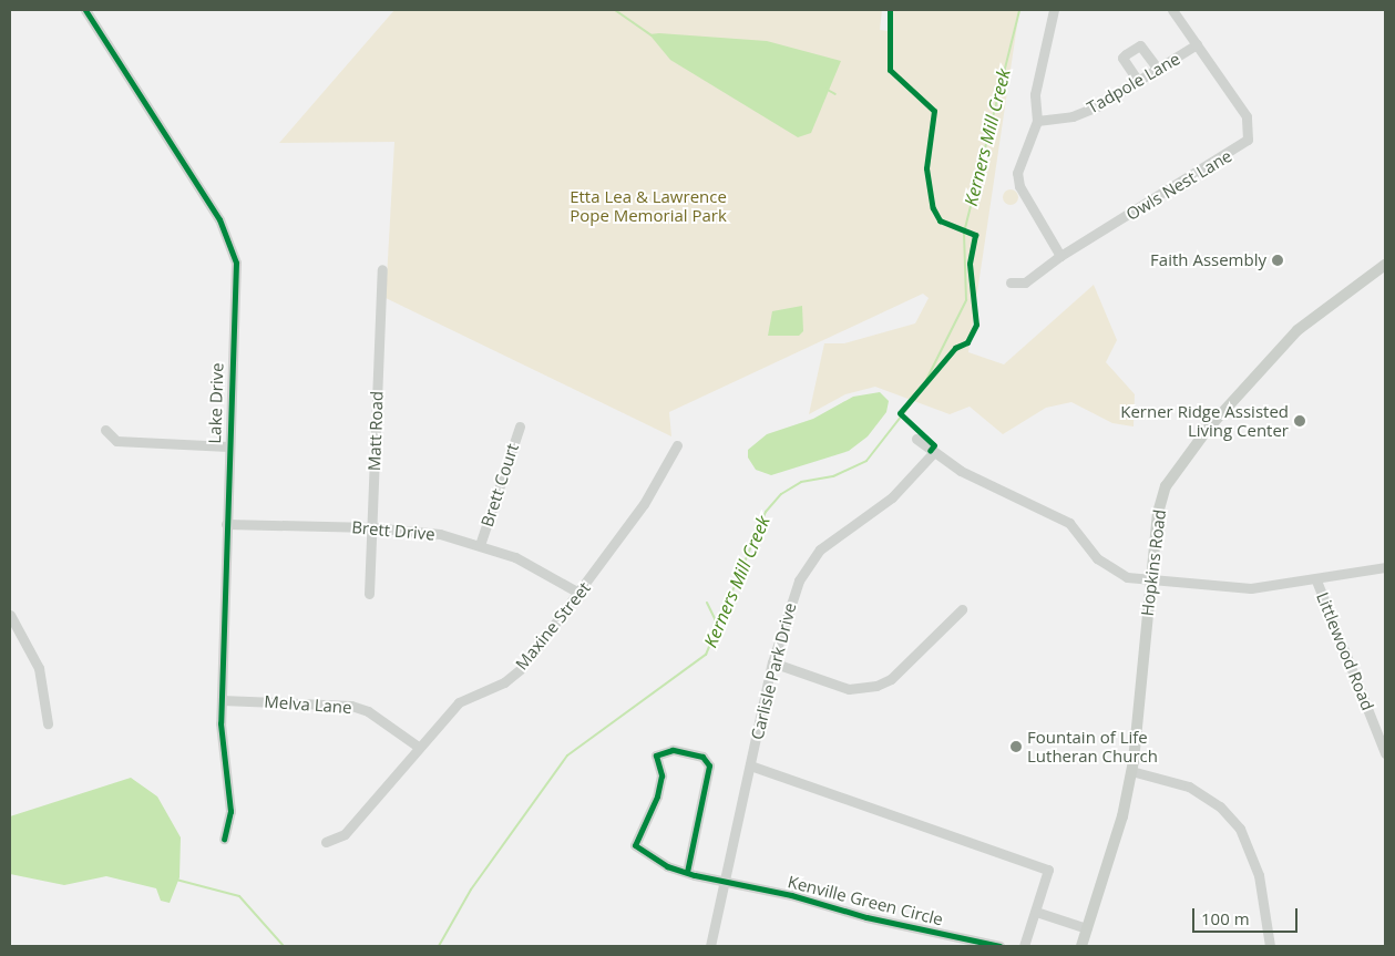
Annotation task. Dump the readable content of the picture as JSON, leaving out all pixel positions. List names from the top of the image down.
{
  "streets": {
    "main road": ["Hopkins Road"],
    "street": [
      "Tadpole Lane",
      "Owls Nest Lane",
      "Lake Drive",
      "Matt Road",
      "Brett Court",
      "Brett Drive",
      "Maxine Street",
      "Littlewood Road",
      "Carlisle Park Drive",
      "Melva Lane",
      "Kenville Green Circle"
    ]
  },
  "crossings": [
    ["Tadpole Lane", "Owls Nest Lane"],
    ["Lake Drive", "Brett Drive"],
    ["Lake Drive", "Melva Lane"],
    ["Matt Road", "Brett Drive"],
    ["Brett Court", "Brett Drive"],
    ["Brett Drive", "Maxine Street"],
    ["Maxine Street", "Melva Lane"],
    ["Carlisle Park Drive", "Kenville Green Circle"]
  ],
  "water": ["Kerners Mill Creek"],
  "parks": ["Etta Lea & Lawrence Pope Memorial Park"],
  "places": ["Faith Assembly", "Kerner Ridge Assisted Living Center", "Fountain of Life Lutheran Church"],
  "scale_bar": "100 m"
}
